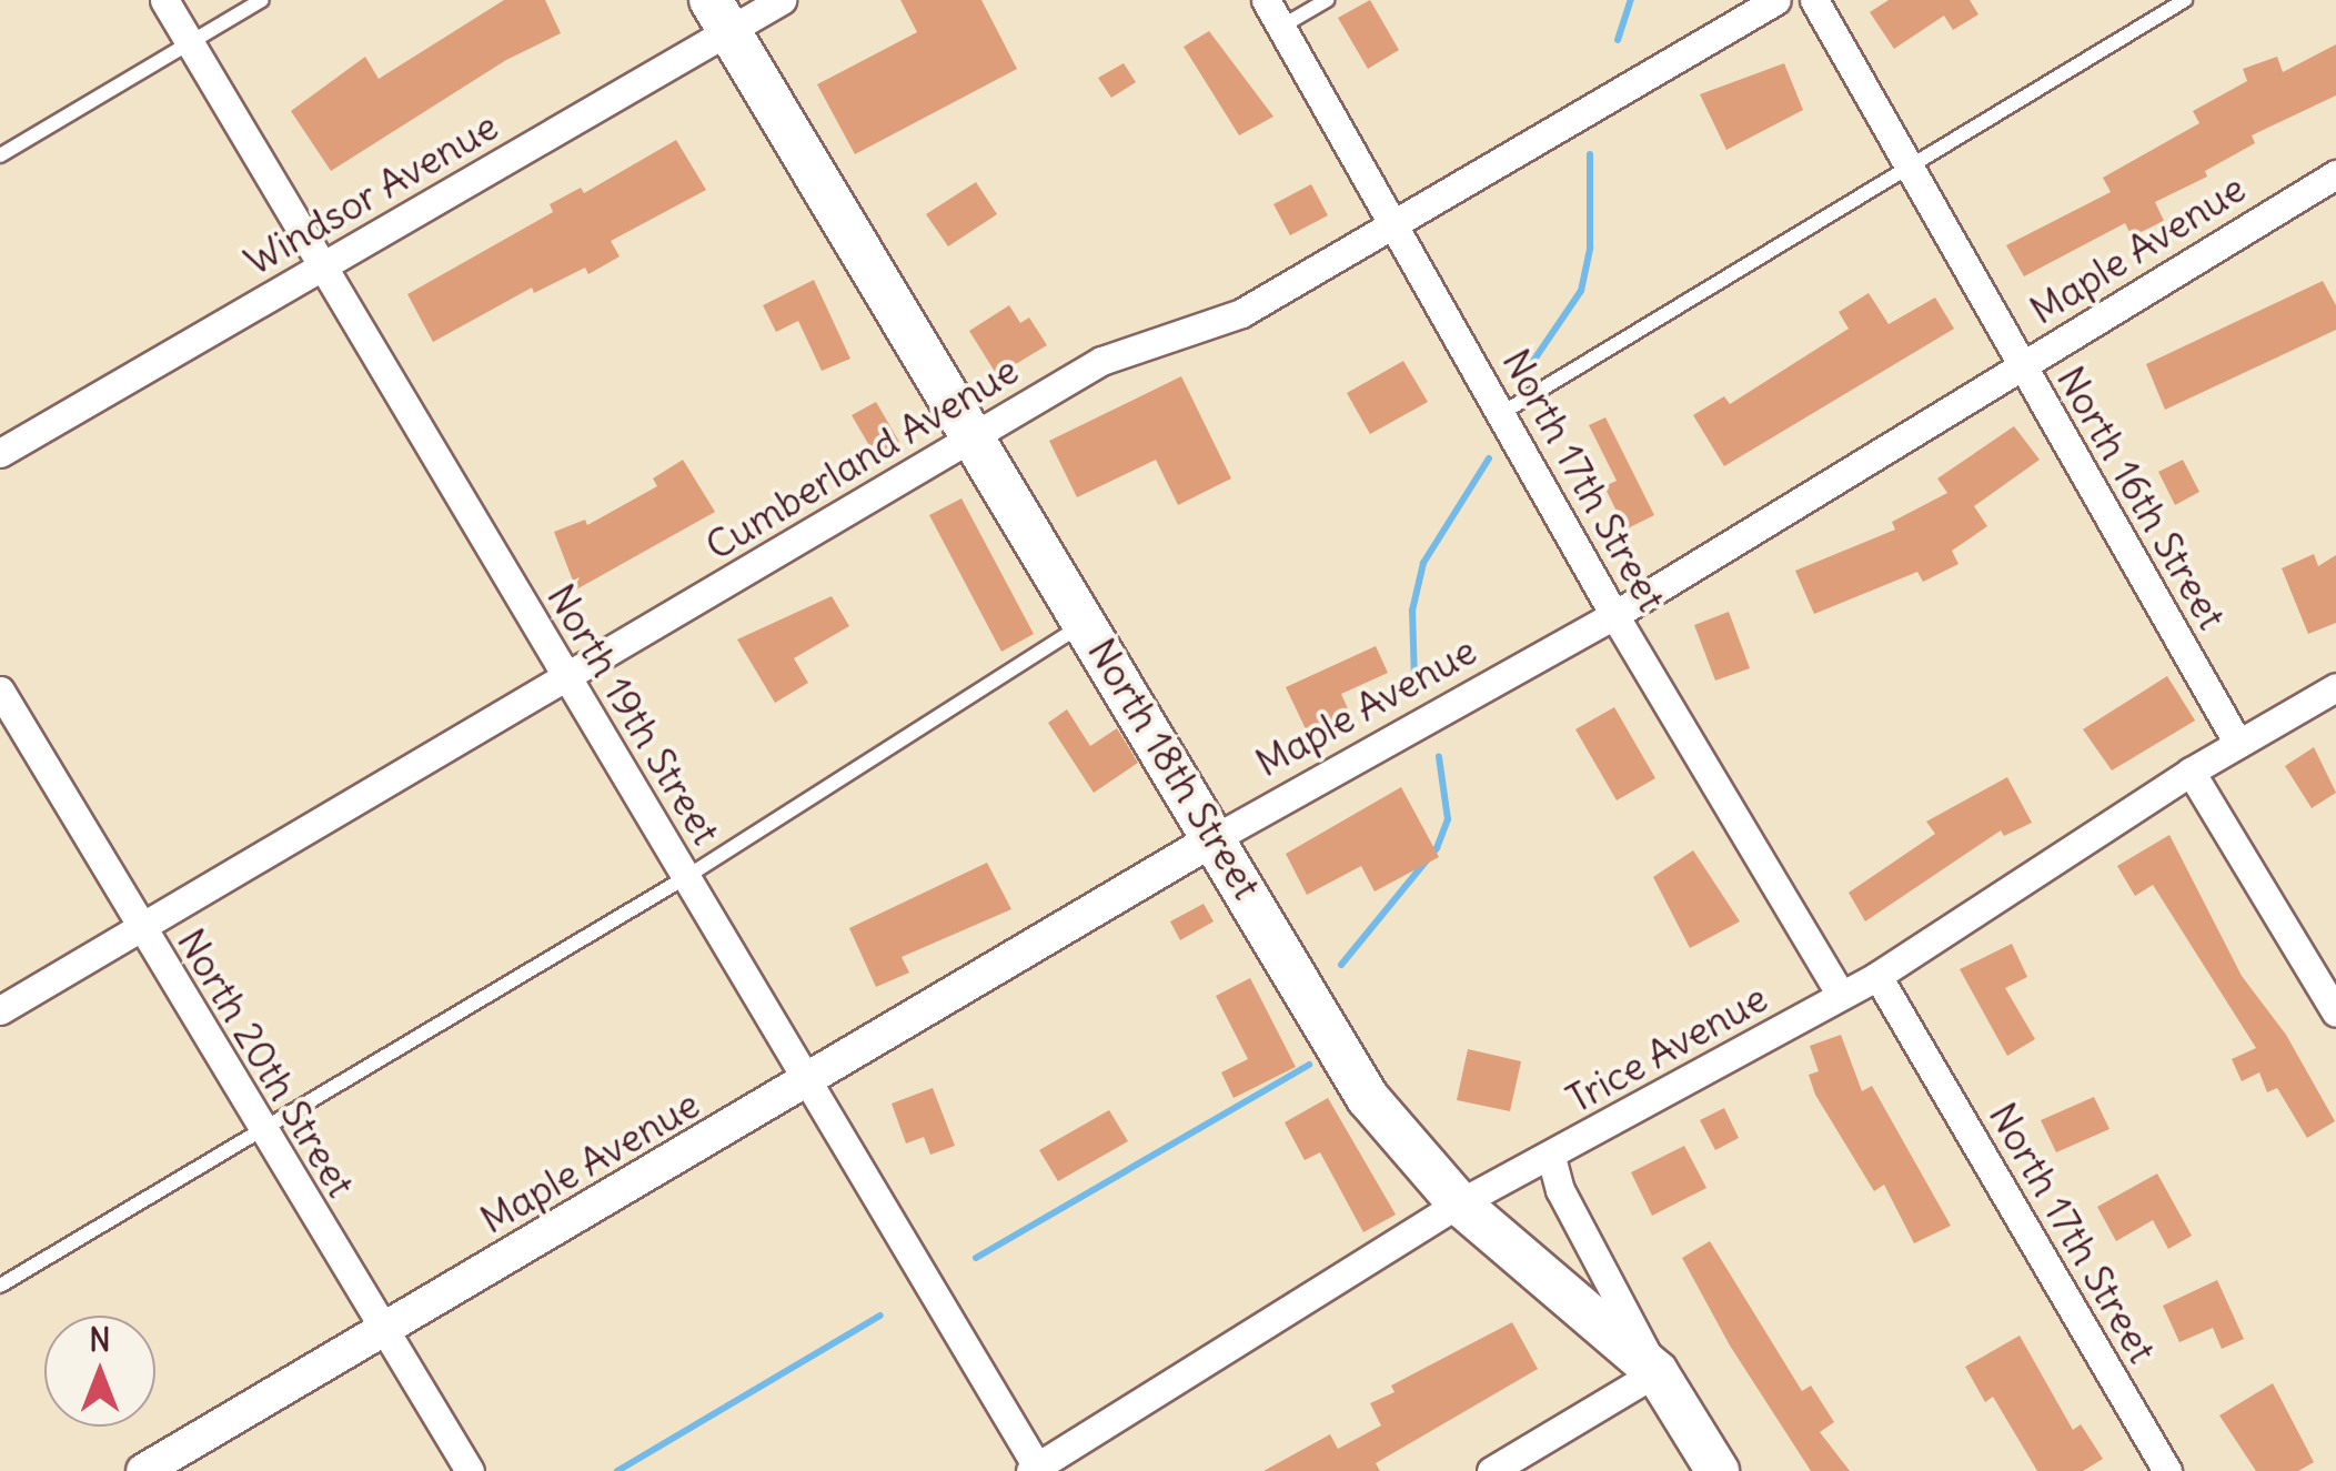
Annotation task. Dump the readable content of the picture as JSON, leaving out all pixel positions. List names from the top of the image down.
{
  "streets": {
    "main road": ["North 18th Street"],
    "street": [
      "Windsor Avenue",
      "Maple Avenue",
      "Cumberland Avenue",
      "North 17th Street",
      "North 16th Street",
      "North 19th Street",
      "Trice Avenue",
      "North 20th Street"
    ]
  },
  "crossings": [
    ["Windsor Avenue", "North 19th Street"],
    ["Windsor Avenue", "North 18th Street"],
    ["Maple Avenue", "North 17th Street"],
    ["Maple Avenue", "North 16th Street"],
    ["Maple Avenue", "North 19th Street"],
    ["Maple Avenue", "North 18th Street"],
    ["Maple Avenue", "North 20th Street"],
    ["Cumberland Avenue", "North 17th Street"],
    ["Cumberland Avenue", "North 19th Street"],
    ["Cumberland Avenue", "North 18th Street"],
    ["Cumberland Avenue", "North 20th Street"],
    ["North 17th Street", "Trice Avenue"],
    ["North 16th Street", "Trice Avenue"],
    ["North 19th Street", "Trice Avenue"],
    ["North 18th Street", "Trice Avenue"]
  ],
  "north": "top"
}
